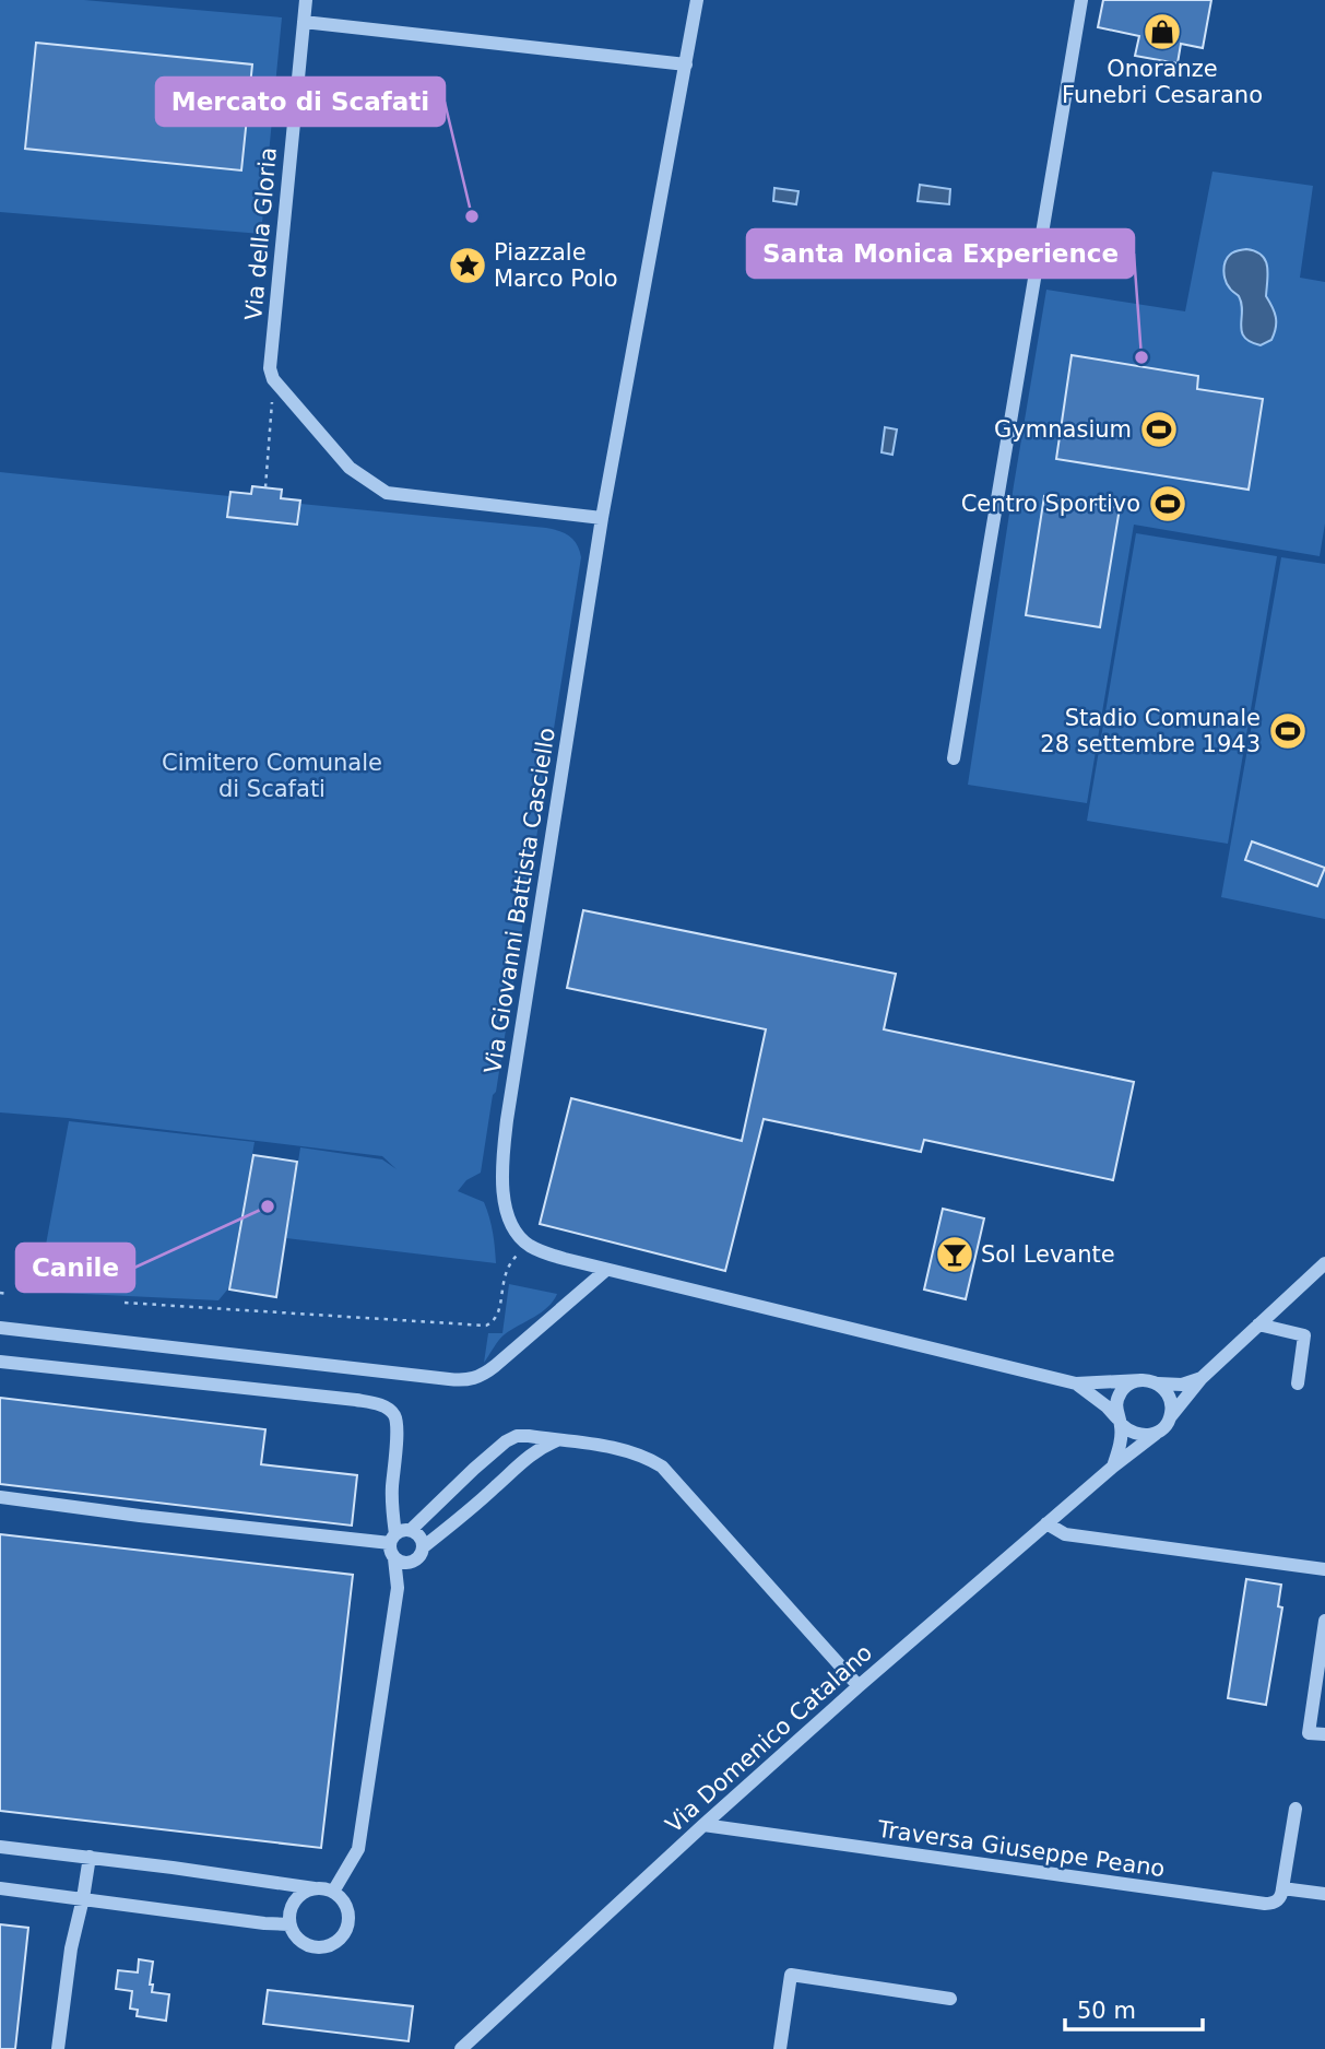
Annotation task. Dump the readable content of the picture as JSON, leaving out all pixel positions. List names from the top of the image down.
{
  "streets": {
    "street": [
      "Via della Gloria",
      "Via Giovanni Battista Casciello",
      "Via Domenico Catalano",
      "Traversa Giuseppe Peano"
    ]
  },
  "crossings": [
    ["Via Domenico Catalano", "Traversa Giuseppe Peano"]
  ],
  "parks": ["Cimitero Comunale di Scafati"],
  "places": {
    "shop": ["Onoranze Funebri Cesarano"],
    "other": ["Mercato di Scafati", "Santa Monica Experience", "Canile"],
    "place": ["Piazzale Marco Polo"],
    "sports": ["Gymnasium", "Centro Sportivo", "Stadio Comunale 28 settembre 1943"],
    "bar": ["Sol Levante"]
  },
  "scale_bar": "50 m"
}
